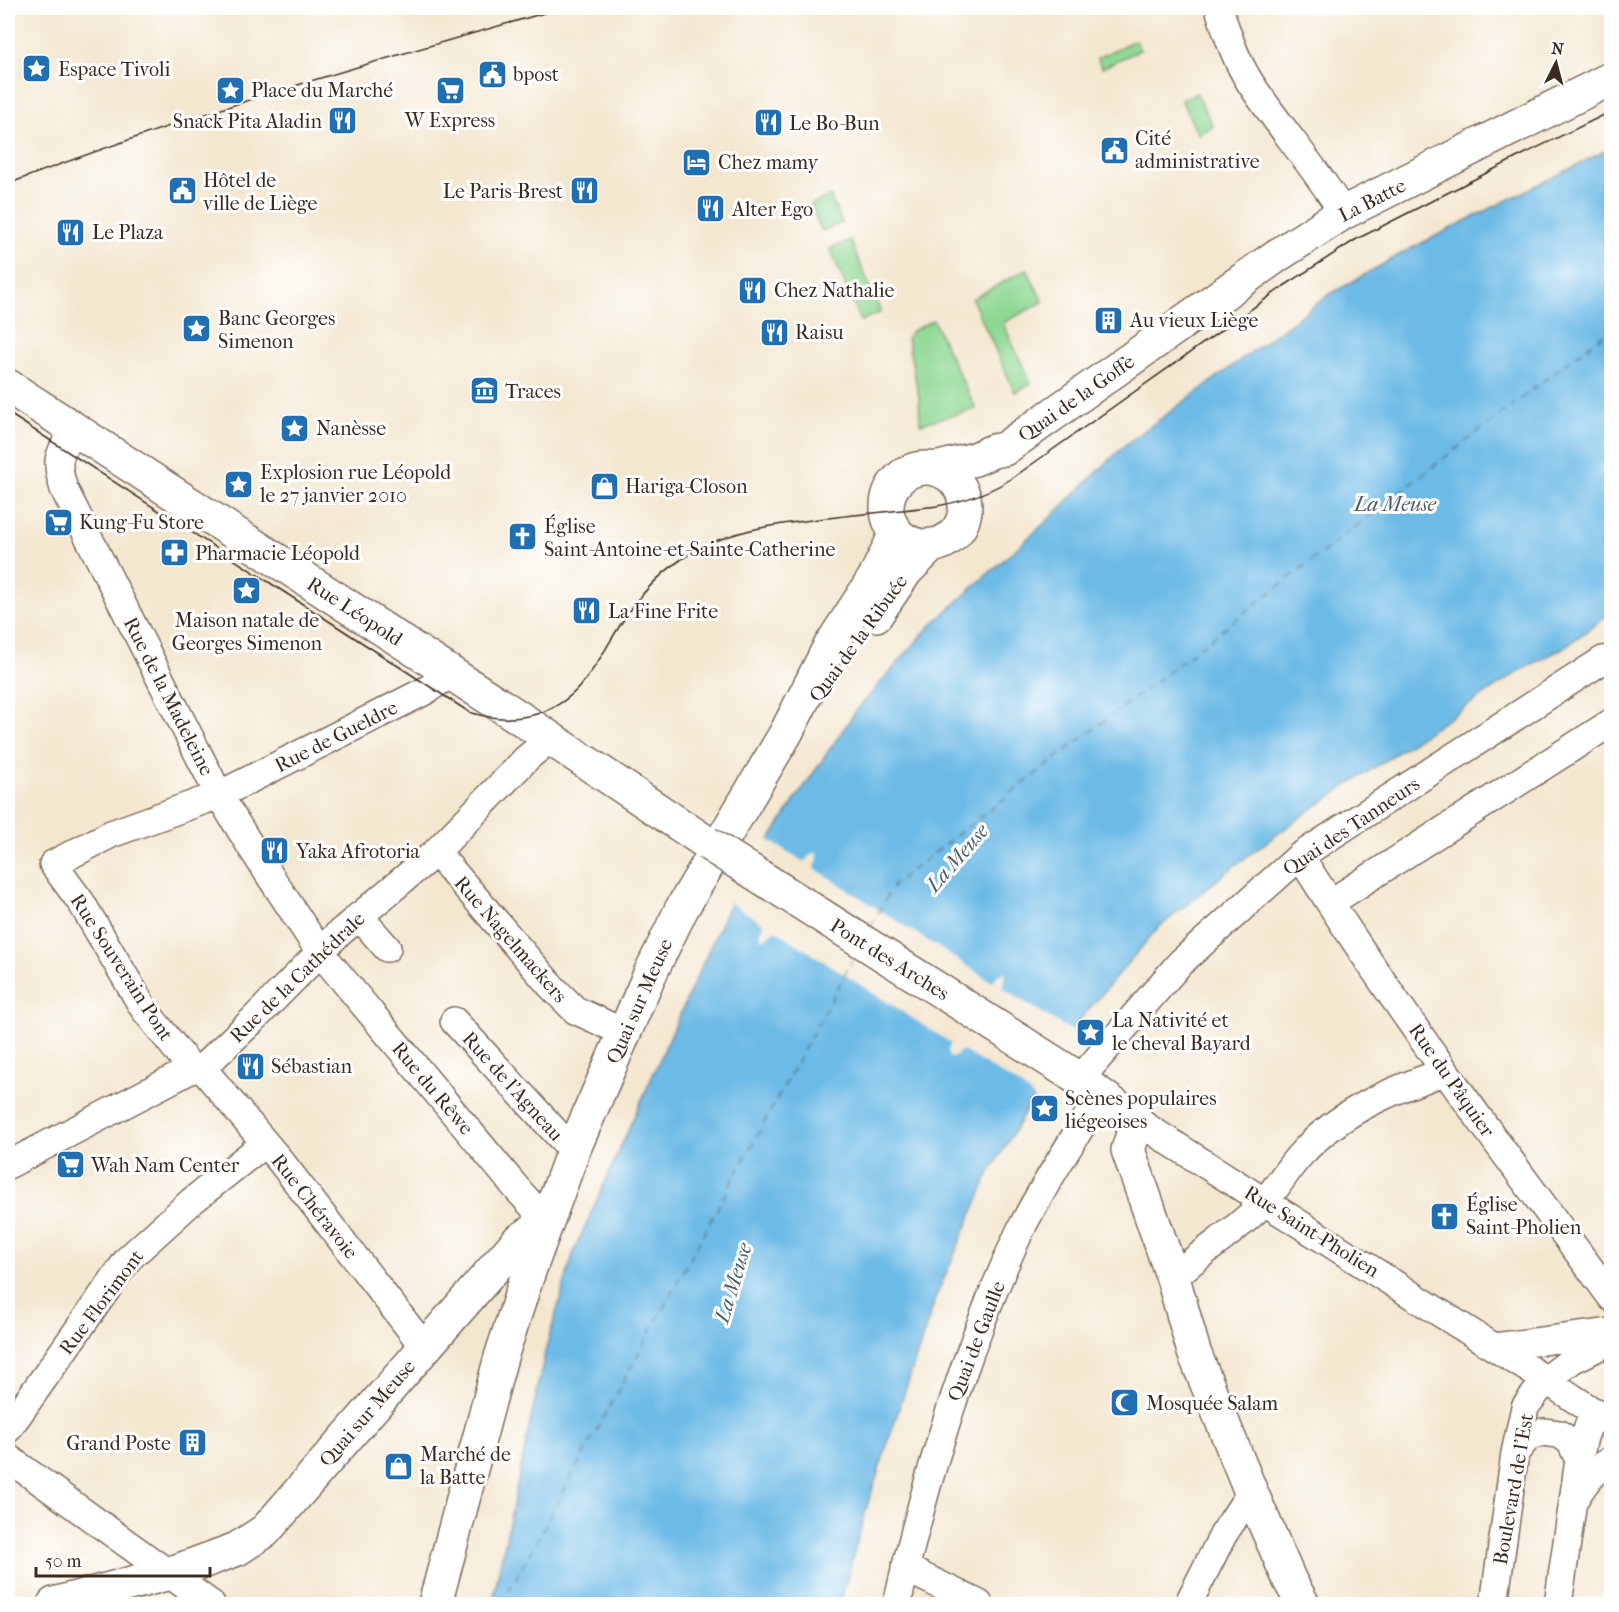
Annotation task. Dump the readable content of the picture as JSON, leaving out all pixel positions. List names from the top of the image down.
{
  "streets": {
    "main road": [
      "La Batte",
      "Quai de la Goffe",
      "Rue Léopold",
      "Quai de la Ribuée",
      "Pont des Arches",
      "Quai sur Meuse",
      "Rue Saint-Pholien"
    ],
    "street": [
      "Rue de la Madeleine",
      "Rue de Gueldre",
      "Quai des Tanneurs",
      "Rue Nagelmackers",
      "Rue Souverain Pont",
      "Rue de la Cathédrale",
      "Rue du Pâquier",
      "Rue de l'Agneau",
      "Rue du Rêwe",
      "Rue Chéravoie",
      "Rue Florimont",
      "Quai de Gaulle",
      "Boulevard de l'Est"
    ]
  },
  "crossings": [
    ["La Batte", "Quai de la Goffe"],
    ["Quai de la Goffe", "Quai de la Ribuée"],
    ["Rue Léopold", "Quai de la Ribuée"],
    ["Rue Léopold", "Rue de la Madeleine"],
    ["Rue Léopold", "Rue de Gueldre"],
    ["Rue Léopold", "Pont des Arches"],
    ["Rue Léopold", "Rue de la Cathédrale"],
    ["Rue Léopold", "Quai sur Meuse"],
    ["Quai de la Ribuée", "Pont des Arches"],
    ["Quai de la Ribuée", "Quai sur Meuse"],
    ["Rue de la Madeleine", "Rue de Gueldre"],
    ["Rue de la Madeleine", "Rue de la Cathédrale"],
    ["Rue de la Madeleine", "Rue du Rêwe"],
    ["Rue de Gueldre", "Rue Souverain Pont"],
    ["Quai des Tanneurs", "Pont des Arches"],
    ["Quai des Tanneurs", "Rue du Pâquier"],
    ["Quai des Tanneurs", "Rue Saint-Pholien"],
    ["Quai des Tanneurs", "Quai de Gaulle"],
    ["Rue Nagelmackers", "Rue de la Cathédrale"],
    ["Rue Nagelmackers", "Quai sur Meuse"],
    ["Pont des Arches", "Quai sur Meuse"],
    ["Pont des Arches", "Rue Saint-Pholien"],
    ["Pont des Arches", "Quai de Gaulle"],
    ["Rue Souverain Pont", "Rue de la Cathédrale"],
    ["Rue Souverain Pont", "Rue Chéravoie"],
    ["Rue de la Cathédrale", "Rue du Rêwe"],
    ["Rue de la Cathédrale", "Rue Chéravoie"],
    ["Quai sur Meuse", "Rue de l'Agneau"],
    ["Quai sur Meuse", "Rue du Rêwe"],
    ["Quai sur Meuse", "Rue Chéravoie"],
    ["Rue Chéravoie", "Rue Florimont"],
    ["Rue Saint-Pholien", "Quai de Gaulle"],
    ["Rue Saint-Pholien", "Boulevard de l'Est"]
  ],
  "water": ["La Meuse"],
  "places": {
    "place": [
      "Espace Tivoli",
      "Place du Marché",
      "Banc Georges Simenon",
      "Nanèsse",
      "Explosion rue Léopold le 27 janvier 2010",
      "Maison natale de Georges Simenon",
      "La Nativité et le cheval Bayard",
      "Scènes populaires liégeoises"
    ],
    "public building": ["bpost", "Cité administrative", "Hôtel de ville de Liège"],
    "supermarket": ["W Express", "Kung-Fu Store", "Wah Nam Center"],
    "restaurant": [
      "Snack Pita Aladin",
      "Le Bo-Bun",
      "Le Paris-Brest",
      "Alter Ego",
      "Le Plaza",
      "Chez Nathalie",
      "Raisu",
      "La Fine Frite",
      "Yaka Afrotoria",
      "Sébastian"
    ],
    "hotel": ["Chez mamy"],
    "building": ["Au vieux Liège", "Grand Poste"],
    "museum": ["Traces"],
    "shop": ["Hariga-Closon", "Marché de la Batte"],
    "church": ["Église Saint-Antoine-et-Sainte-Catherine", "Église Saint-Pholien"],
    "pharmacy": ["Pharmacie Léopold"],
    "mosque": ["Mosquée Salam"]
  },
  "scale_bar": "50 m",
  "north": "top"
}
